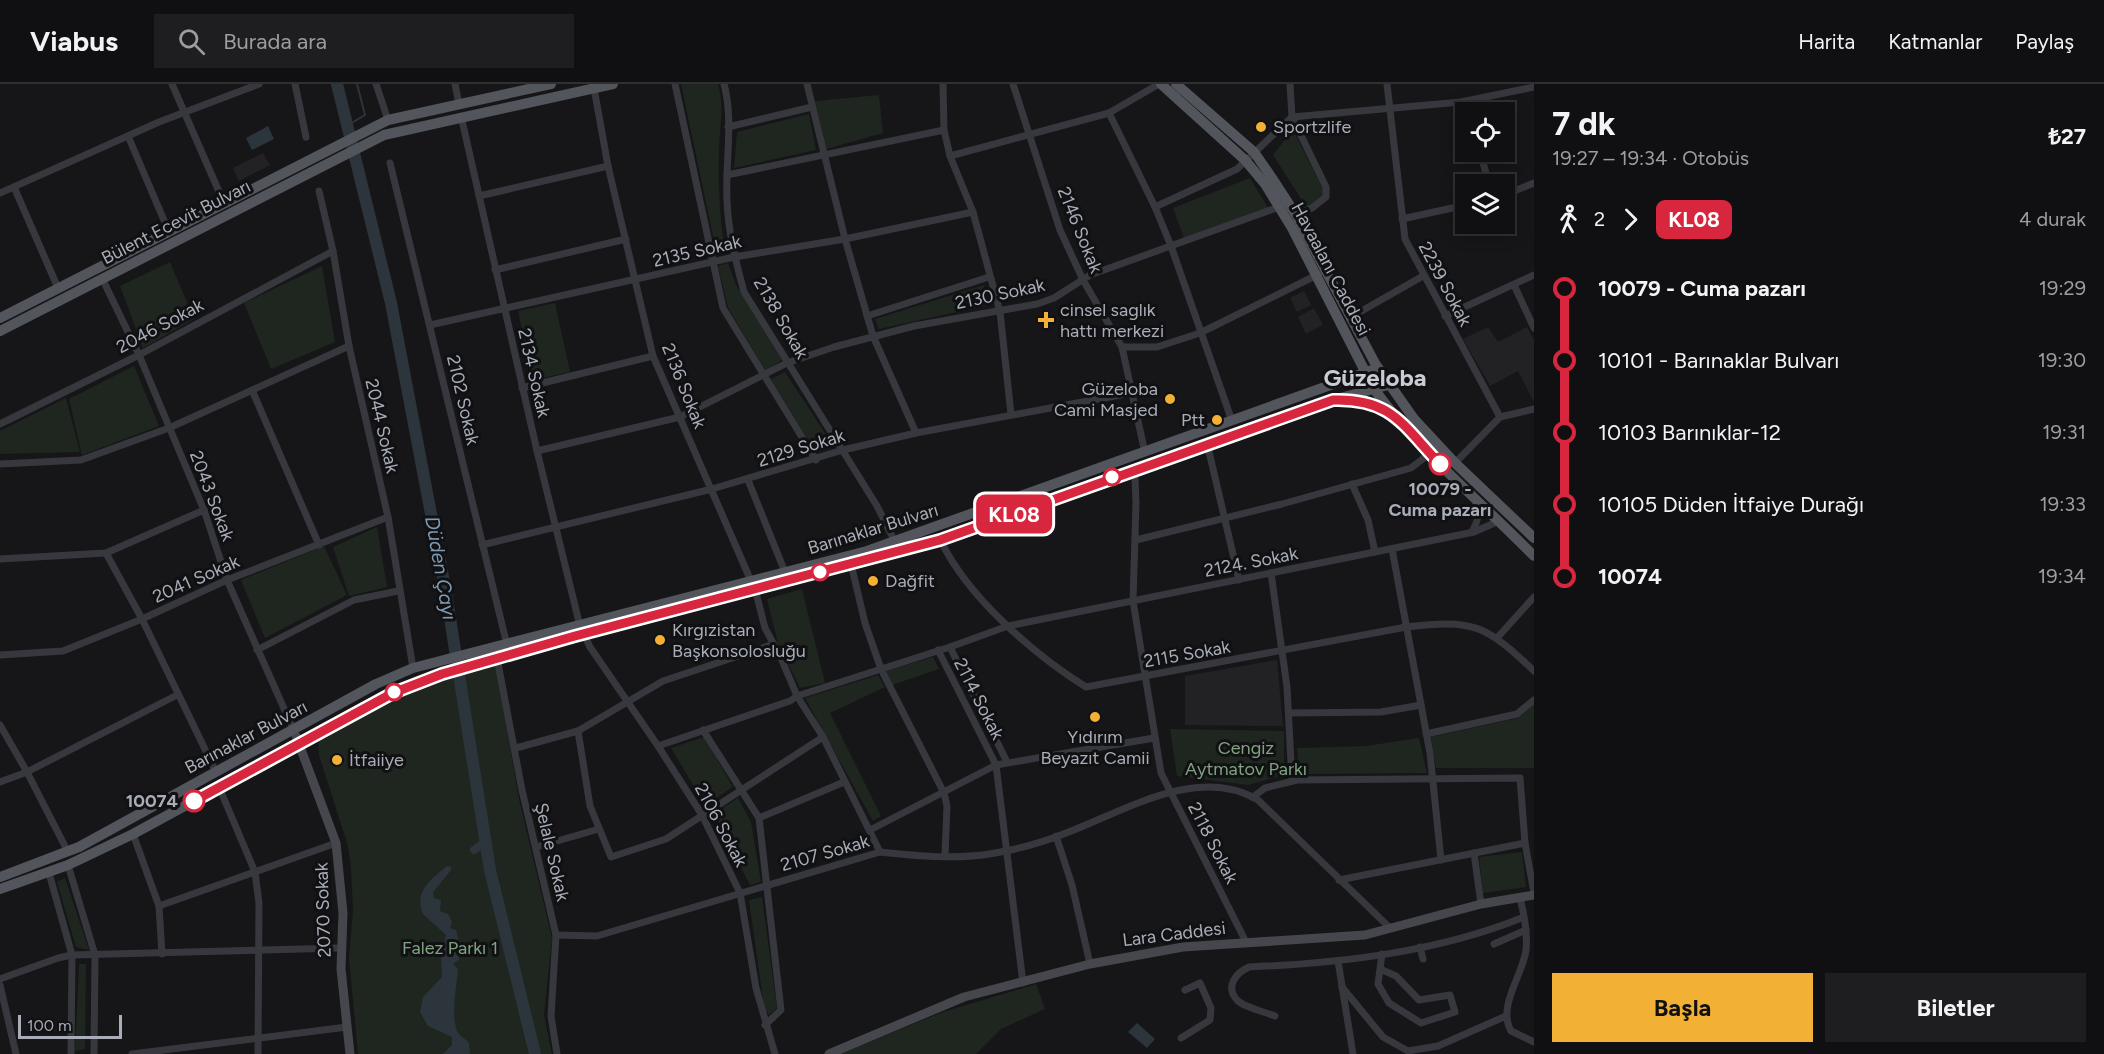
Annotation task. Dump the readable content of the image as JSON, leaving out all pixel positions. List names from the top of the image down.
{
  "streets": {
    "main road": ["Bülent Ecevit Bulvarı", "Havaalanı Caddesi", "Barınaklar Bulvarı"],
    "street": [
      "2146 Sokak",
      "2135 Sokak",
      "2239 Sokak",
      "2130 Sokak",
      "2138 Sokak",
      "2046 Sokak",
      "2134 Sokak",
      "2136 Sokak",
      "2102 Sokak",
      "2044 Sokak",
      "2129 Sokak",
      "2043 Sokak",
      "2124. Sokak",
      "2041 Sokak",
      "2115 Sokak",
      "2114 Sokak",
      "2106 Sokak",
      "2118 Sokak",
      "Şelale Sokak",
      "2107 Sokak",
      "2070 Sokak",
      "Lara Caddesi"
    ]
  },
  "crossings": [
    ["Bülent Ecevit Bulvarı", "2134 Sokak"],
    ["Bülent Ecevit Bulvarı", "2136 Sokak"],
    ["Bülent Ecevit Bulvarı", "2043 Sokak"],
    ["2146 Sokak", "2130 Sokak"],
    ["2146 Sokak", "2129 Sokak"],
    ["2146 Sokak", "Barınaklar Bulvarı"],
    ["2135 Sokak", "2138 Sokak"],
    ["2135 Sokak", "2134 Sokak"],
    ["2135 Sokak", "2136 Sokak"],
    ["2135 Sokak", "2102 Sokak"],
    ["Havaalanı Caddesi", "2130 Sokak"],
    ["Havaalanı Caddesi", "Barınaklar Bulvarı"],
    ["Havaalanı Caddesi", "2124. Sokak"],
    ["2130 Sokak", "2138 Sokak"],
    ["2130 Sokak", "2134 Sokak"],
    ["2130 Sokak", "2136 Sokak"],
    ["2138 Sokak", "2129 Sokak"],
    ["2138 Sokak", "Barınaklar Bulvarı"],
    ["2046 Sokak", "2044 Sokak"],
    ["2046 Sokak", "2043 Sokak"],
    ["2134 Sokak", "2129 Sokak"],
    ["2134 Sokak", "Barınaklar Bulvarı"],
    ["2134 Sokak", "2106 Sokak"],
    ["2136 Sokak", "2129 Sokak"],
    ["2136 Sokak", "Barınaklar Bulvarı"],
    ["2136 Sokak", "2114 Sokak"],
    ["2136 Sokak", "2107 Sokak"],
    ["2102 Sokak", "2129 Sokak"],
    ["2102 Sokak", "Barınaklar Bulvarı"],
    ["2044 Sokak", "Barınaklar Bulvarı"],
    ["2044 Sokak", "2041 Sokak"],
    ["2043 Sokak", "Barınaklar Bulvarı"],
    ["2043 Sokak", "2041 Sokak"],
    ["2043 Sokak", "2070 Sokak"],
    ["Barınaklar Bulvarı", "2041 Sokak"],
    ["Barınaklar Bulvarı", "2115 Sokak"],
    ["Barınaklar Bulvarı", "2106 Sokak"],
    ["Barınaklar Bulvarı", "2118 Sokak"],
    ["Barınaklar Bulvarı", "2070 Sokak"],
    ["2124. Sokak", "2115 Sokak"],
    ["2124. Sokak", "2114 Sokak"],
    ["2124. Sokak", "2118 Sokak"],
    ["2115 Sokak", "2118 Sokak"],
    ["2114 Sokak", "2106 Sokak"],
    ["2114 Sokak", "2107 Sokak"],
    ["2114 Sokak", "Lara Caddesi"],
    ["2106 Sokak", "2107 Sokak"],
    ["2118 Sokak", "2107 Sokak"],
    ["2118 Sokak", "Lara Caddesi"],
    ["Şelale Sokak", "2107 Sokak"]
  ],
  "districts": ["Güzeloba"],
  "water": ["Düden Çayı"],
  "parks": ["Cengiz Aytmatov Parkı", "Falez Parkı 1"],
  "places": {
    "other": [
      "Sportzlife",
      "Güzeloba Cami Masjed",
      "Ptt",
      "10079 - Cuma pazarı",
      "Dağfit",
      "Kırgızistan Başkonsolosluğu",
      "Yıdırım Beyazıt Camii",
      "İtfaiiye",
      "10074"
    ],
    "health": ["cinsel saglık hattı merkezi"]
  },
  "lines": ["bus line KL08"],
  "scale_bar": "100 m",
  "page": {
    "header": "Viabus",
    "search": "Burada ara",
    "nav": ["Harita", "Katmanlar", "Paylaş"],
    "on_map": "KL08",
    "heading": ["7 dk", "19:27 – 19:34 · Otobüs", "₺27"],
    "legs": ["2", "KL08", "4 durak"],
    "list": [
      {
        "name": "10079 - Cuma pazarı",
        "value": "19:29"
      },
      {
        "name": "10101 - Barınaklar Bulvarı",
        "value": "19:30"
      },
      {
        "name": "10103 Barınıklar-12",
        "value": "19:31"
      },
      {
        "name": "10105 Düden İtfaiye Durağı",
        "value": "19:33"
      },
      {
        "name": "10074",
        "value": "19:34"
      }
    ],
    "buttons": ["Başla", "Biletler"],
    "scale": "100 m"
  }
}
